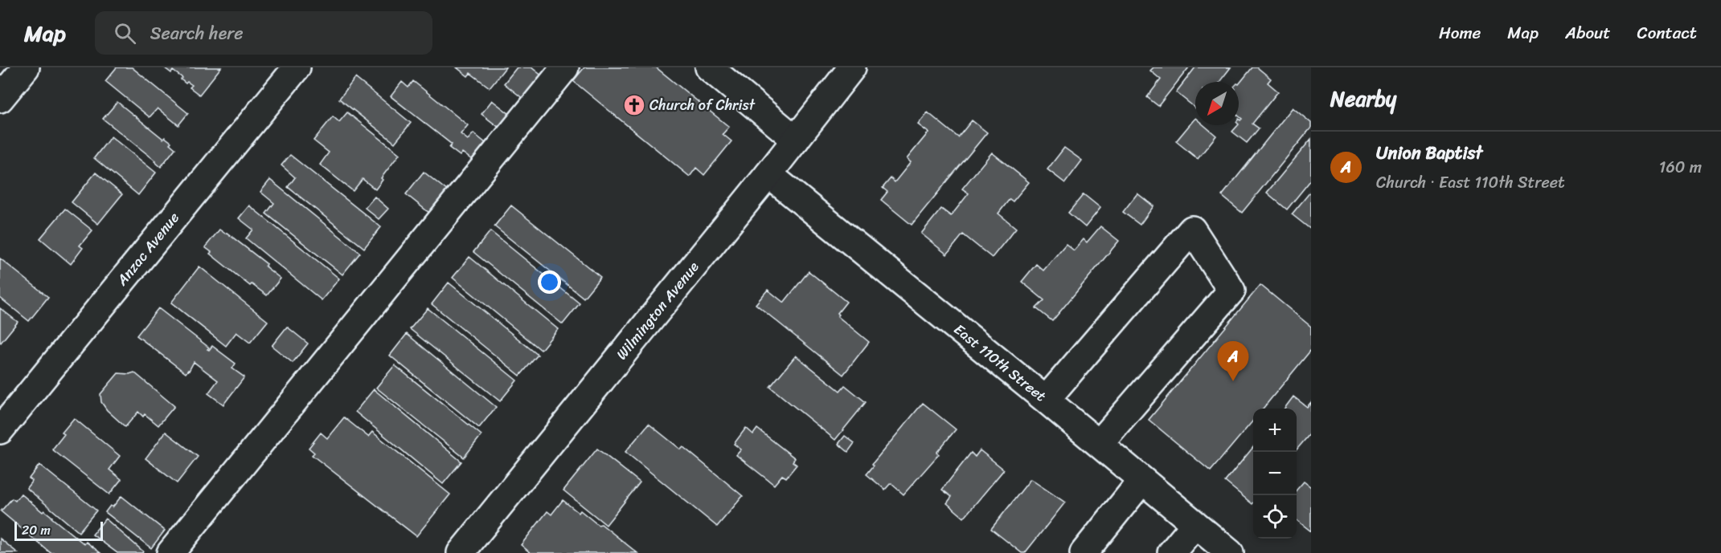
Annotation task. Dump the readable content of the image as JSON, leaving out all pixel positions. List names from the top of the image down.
{
  "streets": {
    "street": ["Anzac Avenue", "Wilmington Avenue", "East 110th Street"]
  },
  "crossings": [
    ["Wilmington Avenue", "East 110th Street"]
  ],
  "places": {
    "church": ["Church of Christ"]
  },
  "scale_bar": "20 m",
  "north": "bottom left",
  "page": {
    "header": "Map",
    "search": "Search here",
    "nav": [
      "Home",
      "Map",
      "About",
      "Contact"
    ],
    "heading": "Nearby",
    "list": [
      {
        "mark": "A",
        "name": "Union Baptist",
        "note": "Church · East 110th Street",
        "value": "160 m"
      }
    ],
    "pins": "A",
    "map_buttons": ["+", "−"],
    "scale": "20 m"
  }
}
